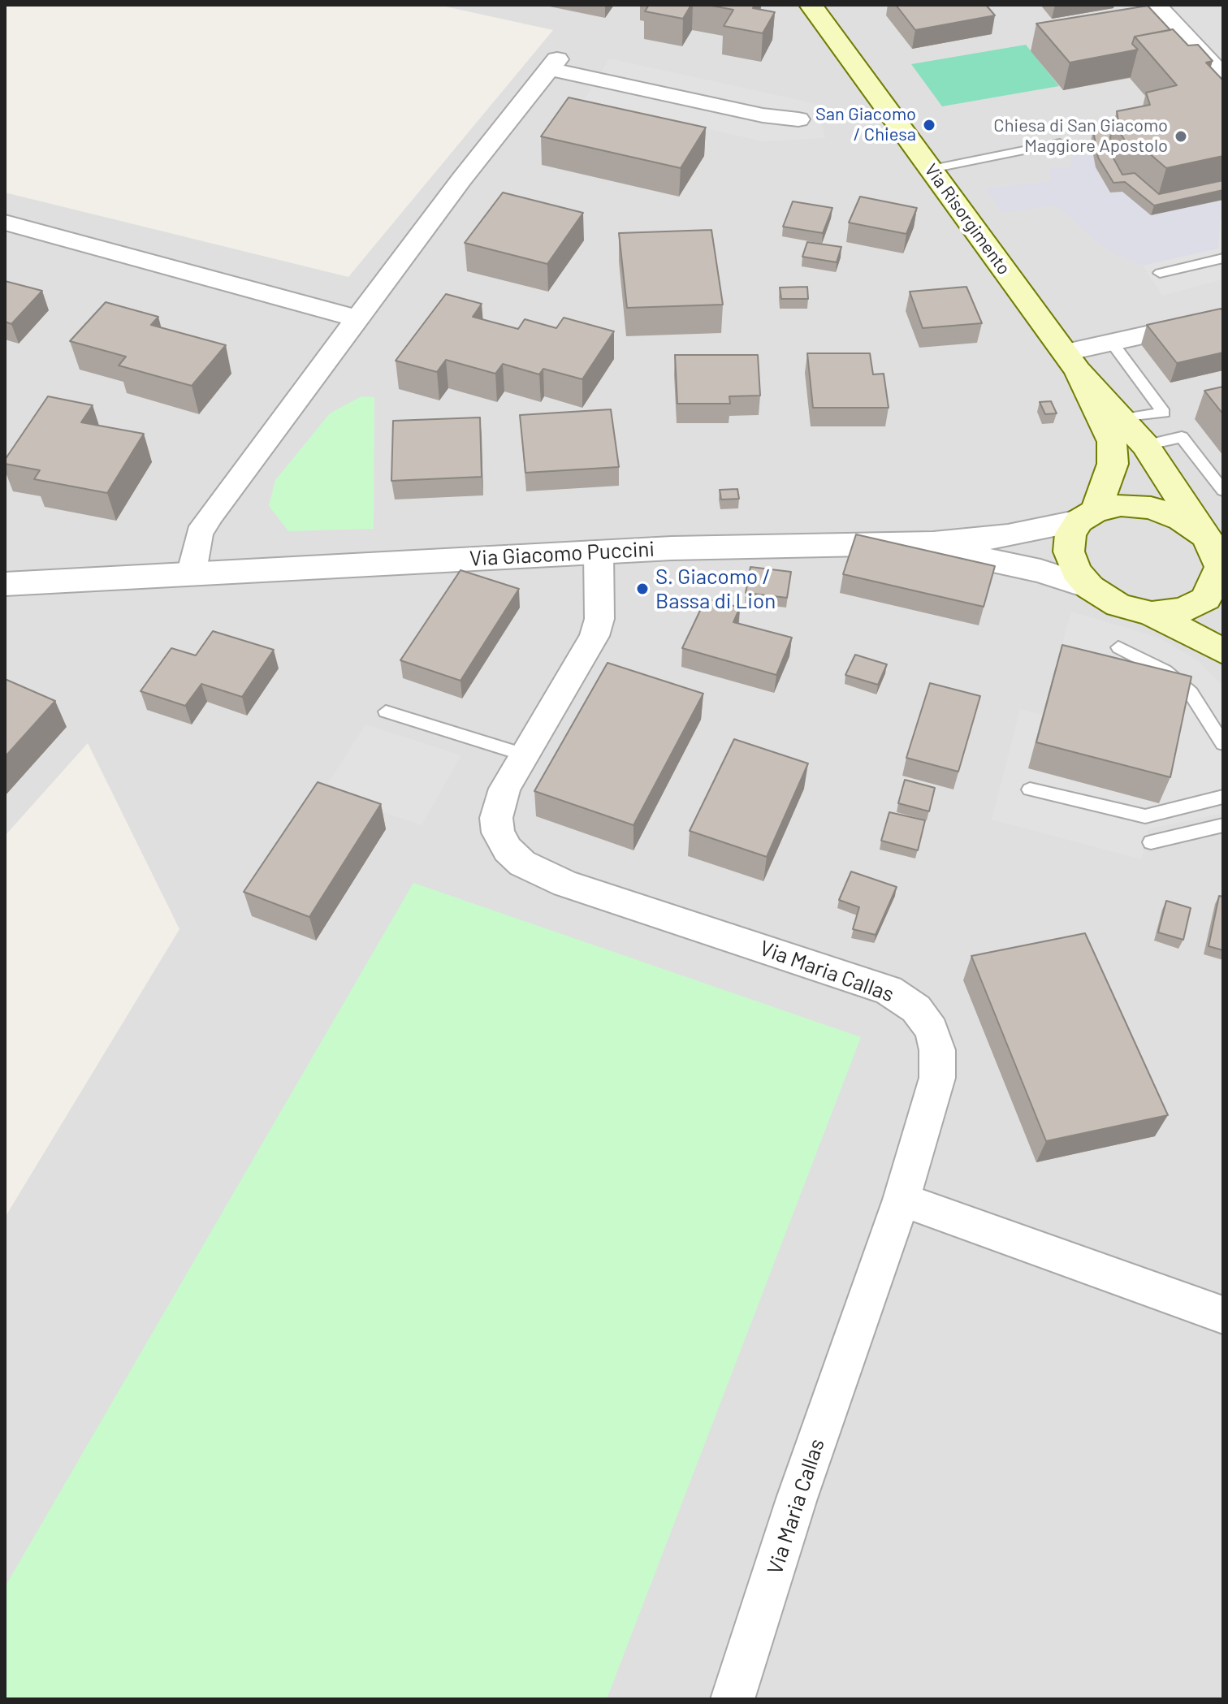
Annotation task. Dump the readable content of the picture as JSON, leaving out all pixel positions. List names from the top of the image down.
{
  "streets": {
    "main road": ["Via Risorgimento"],
    "street": ["Via Giacomo Puccini", "Via Maria Callas"]
  },
  "crossings": [
    ["Via Risorgimento", "Via Giacomo Puccini"],
    ["Via Giacomo Puccini", "Via Maria Callas"]
  ],
  "places": ["San Giacomo / Chiesa", "Chiesa di San Giacomo Maggiore Apostolo", "S. Giacomo / Bassa di Lion"]
}
